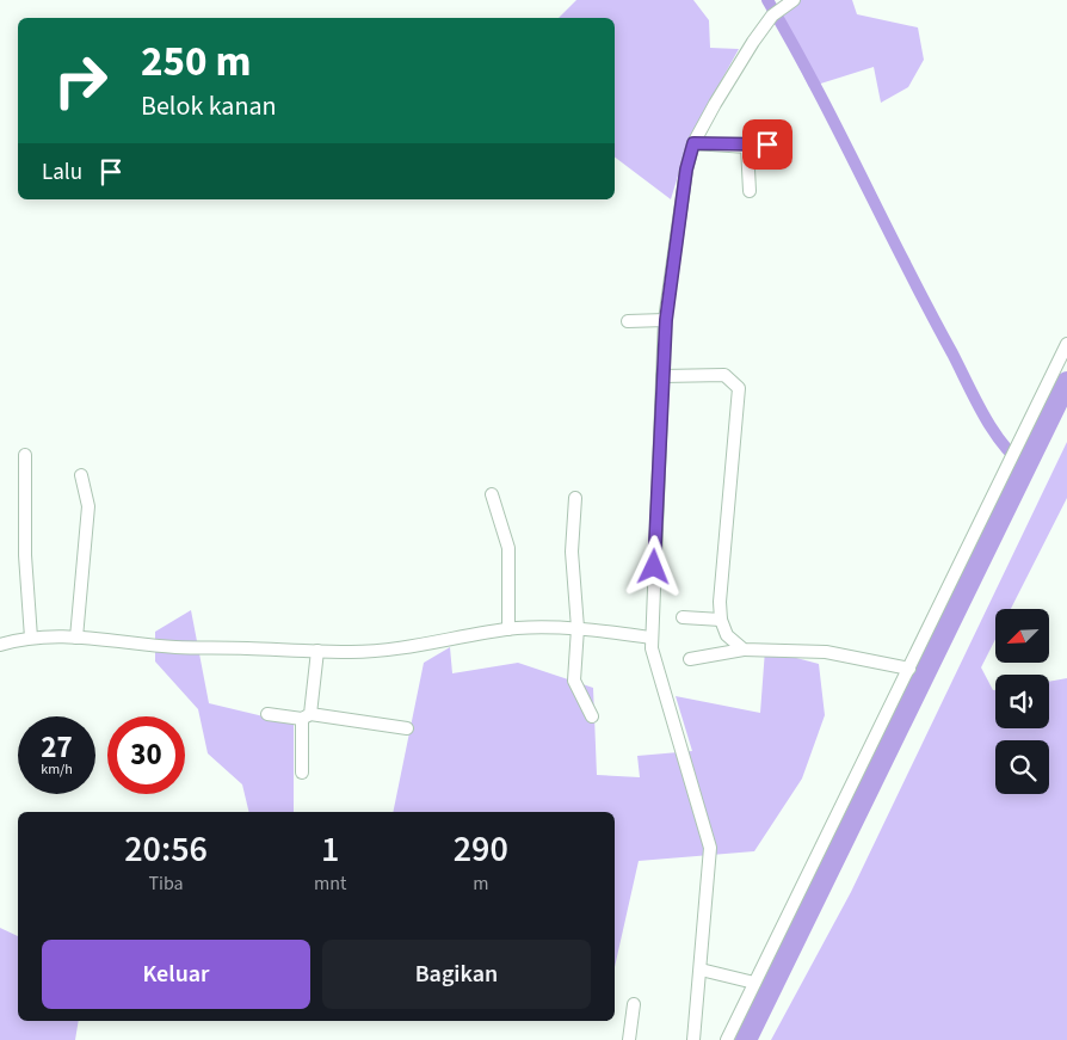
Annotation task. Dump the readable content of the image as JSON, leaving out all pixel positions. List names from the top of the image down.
{
  "north": "bottom left",
  "page": {
    "turn": ["250 m", "Belok kanan"],
    "then": "Lalu",
    "speed": "27 km/h",
    "limit": "30",
    "eta": [
      "20:56",
      "Tiba",
      "1",
      "mnt",
      "290",
      "m"
    ],
    "buttons": ["Keluar", "Bagikan"]
  }
}
